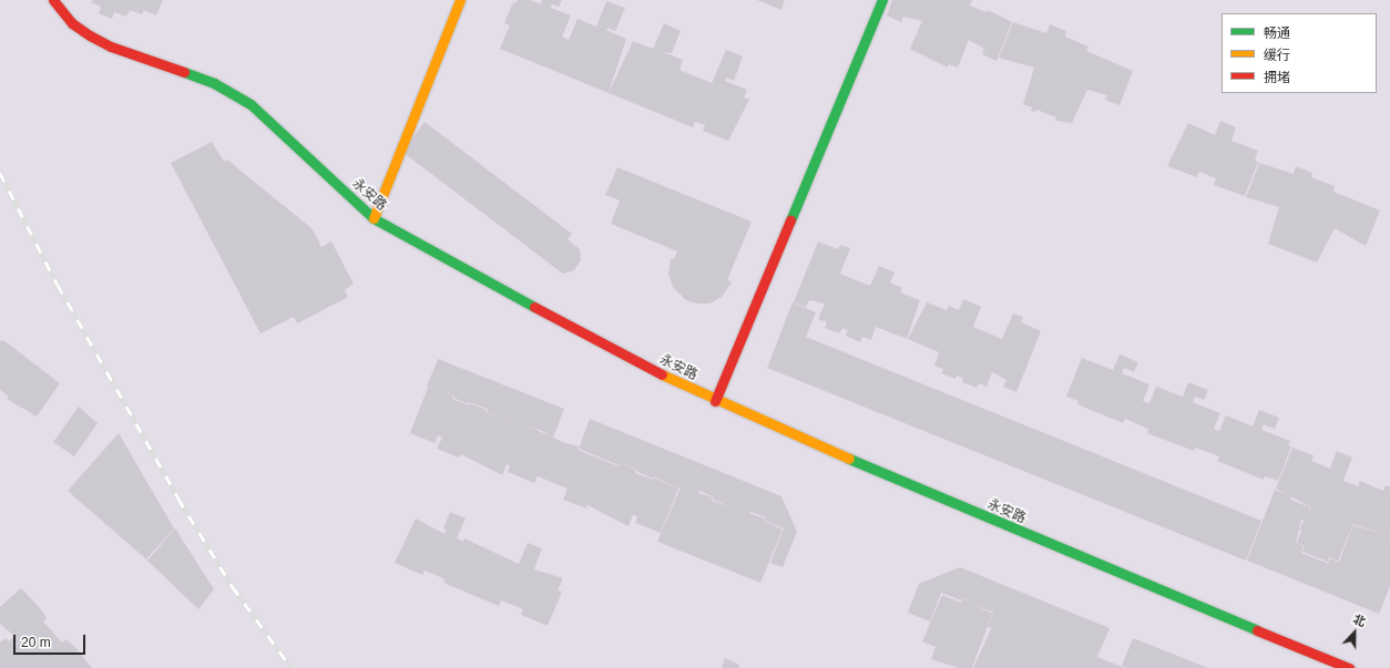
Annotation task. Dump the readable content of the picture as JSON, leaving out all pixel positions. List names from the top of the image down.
{
  "streets": {
    "street": ["永安路"]
  },
  "legend": ["畅通", "缓行", "拥堵"],
  "scale_bar": "20 m",
  "north": "top"
}
